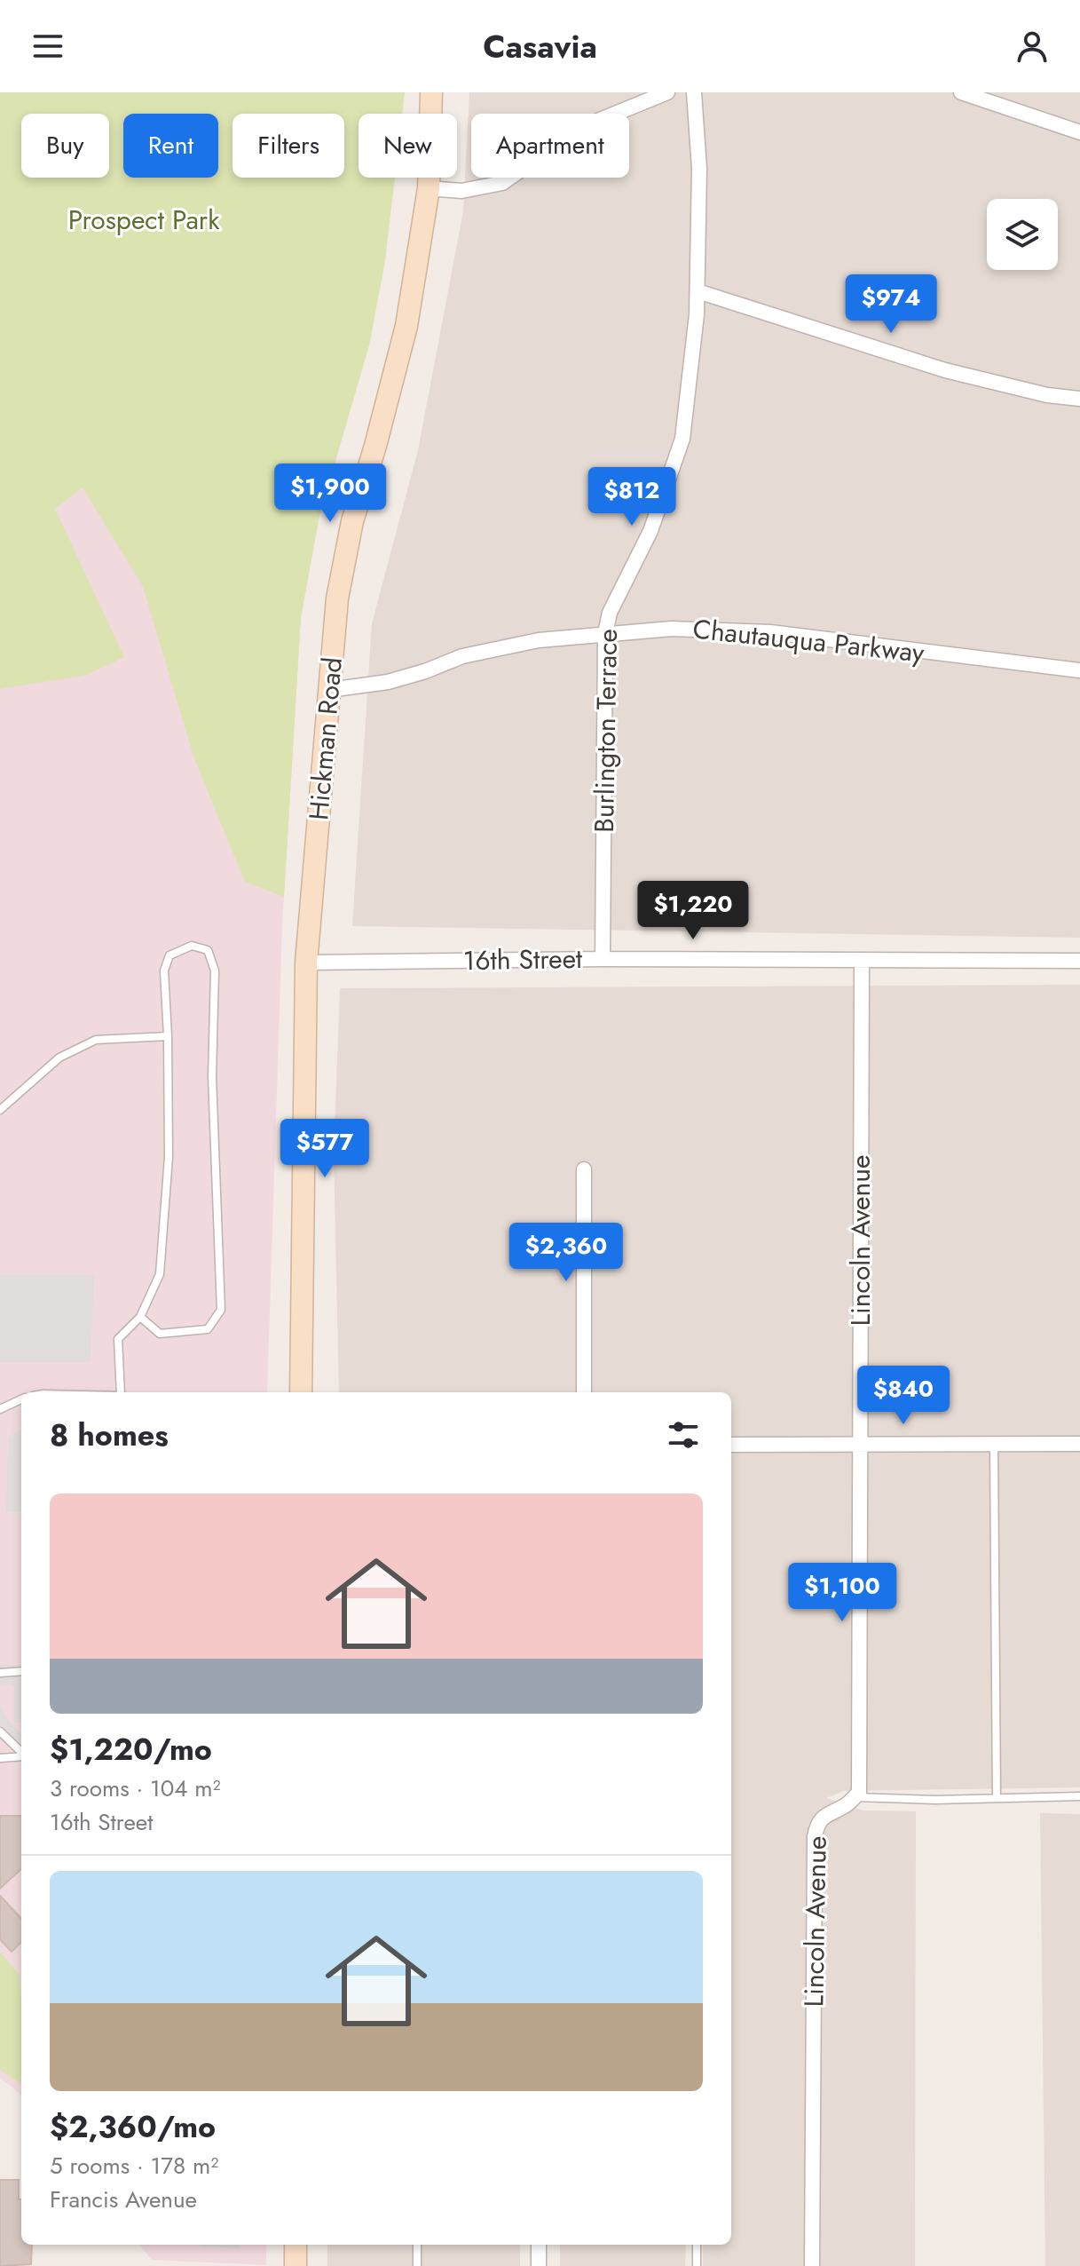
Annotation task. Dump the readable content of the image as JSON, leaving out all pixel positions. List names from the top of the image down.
{
  "streets": {
    "main road": ["Hickman Road"],
    "street": [
      "Chautauqua Parkway",
      "Burlington Terrace",
      "16th Street",
      "Lincoln Avenue"
    ]
  },
  "crossings": [
    ["Chautauqua Parkway", "Burlington Terrace"],
    ["Chautauqua Parkway", "Hickman Road"],
    ["Burlington Terrace", "16th Street"],
    ["Hickman Road", "16th Street"],
    ["16th Street", "Lincoln Avenue"]
  ],
  "parks": ["Prospect Park"],
  "page": {
    "header": "Casavia",
    "chip": [
      "Buy",
      "Rent",
      "Filters",
      "New",
      "Apartment"
    ],
    "price": [
      "$974",
      "$1,900",
      "$812",
      "$1,220",
      "$577",
      "$2,360",
      "$840",
      "$1,100"
    ],
    "heading": "8 homes",
    "list": [
      {
        "name": "$1,220/mo",
        "note": "3 rooms · 104 m² · 16th Street"
      },
      {
        "name": "$2,360/mo",
        "note": "5 rooms · 178 m² · Francis Avenue"
      }
    ]
  }
}
